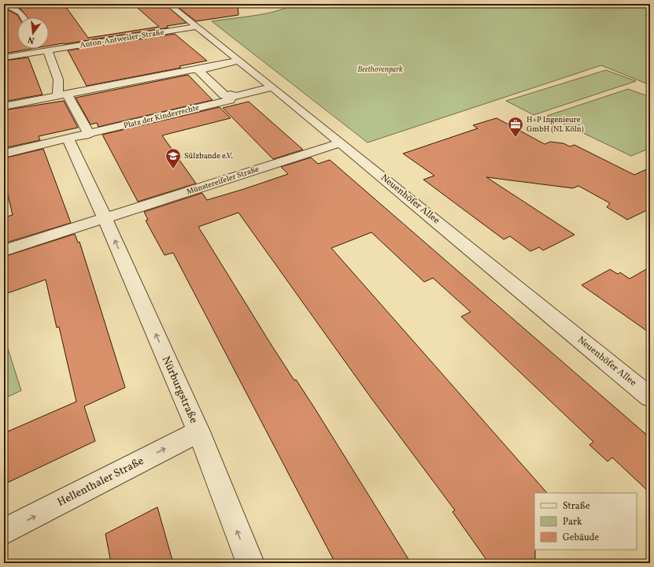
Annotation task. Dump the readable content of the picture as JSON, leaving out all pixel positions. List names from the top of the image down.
{
  "streets": {
    "street": [
      "Anton-Antweiler-Straße",
      "Platz der Kinderrechte",
      "Münstereifeler Straße",
      "Neuenhöfer Allee",
      "Nürburgstraße",
      "Hellenthaler Straße"
    ]
  },
  "crossings": [
    ["Anton-Antweiler-Straße", "Neuenhöfer Allee"],
    ["Platz der Kinderrechte", "Neuenhöfer Allee"],
    ["Münstereifeler Straße", "Neuenhöfer Allee"],
    ["Münstereifeler Straße", "Nürburgstraße"],
    ["Nürburgstraße", "Hellenthaler Straße"]
  ],
  "one_way": ["Nürburgstraße", "Hellenthaler Straße"],
  "parks": ["Beethovenpark"],
  "places": {
    "office": ["H+P Ingenieure GmbH (NL Köln)"],
    "school or university": ["Sülzbande e.V."]
  },
  "legend": ["Straße", "Park", "Gebäude"],
  "north": "bottom"
}
